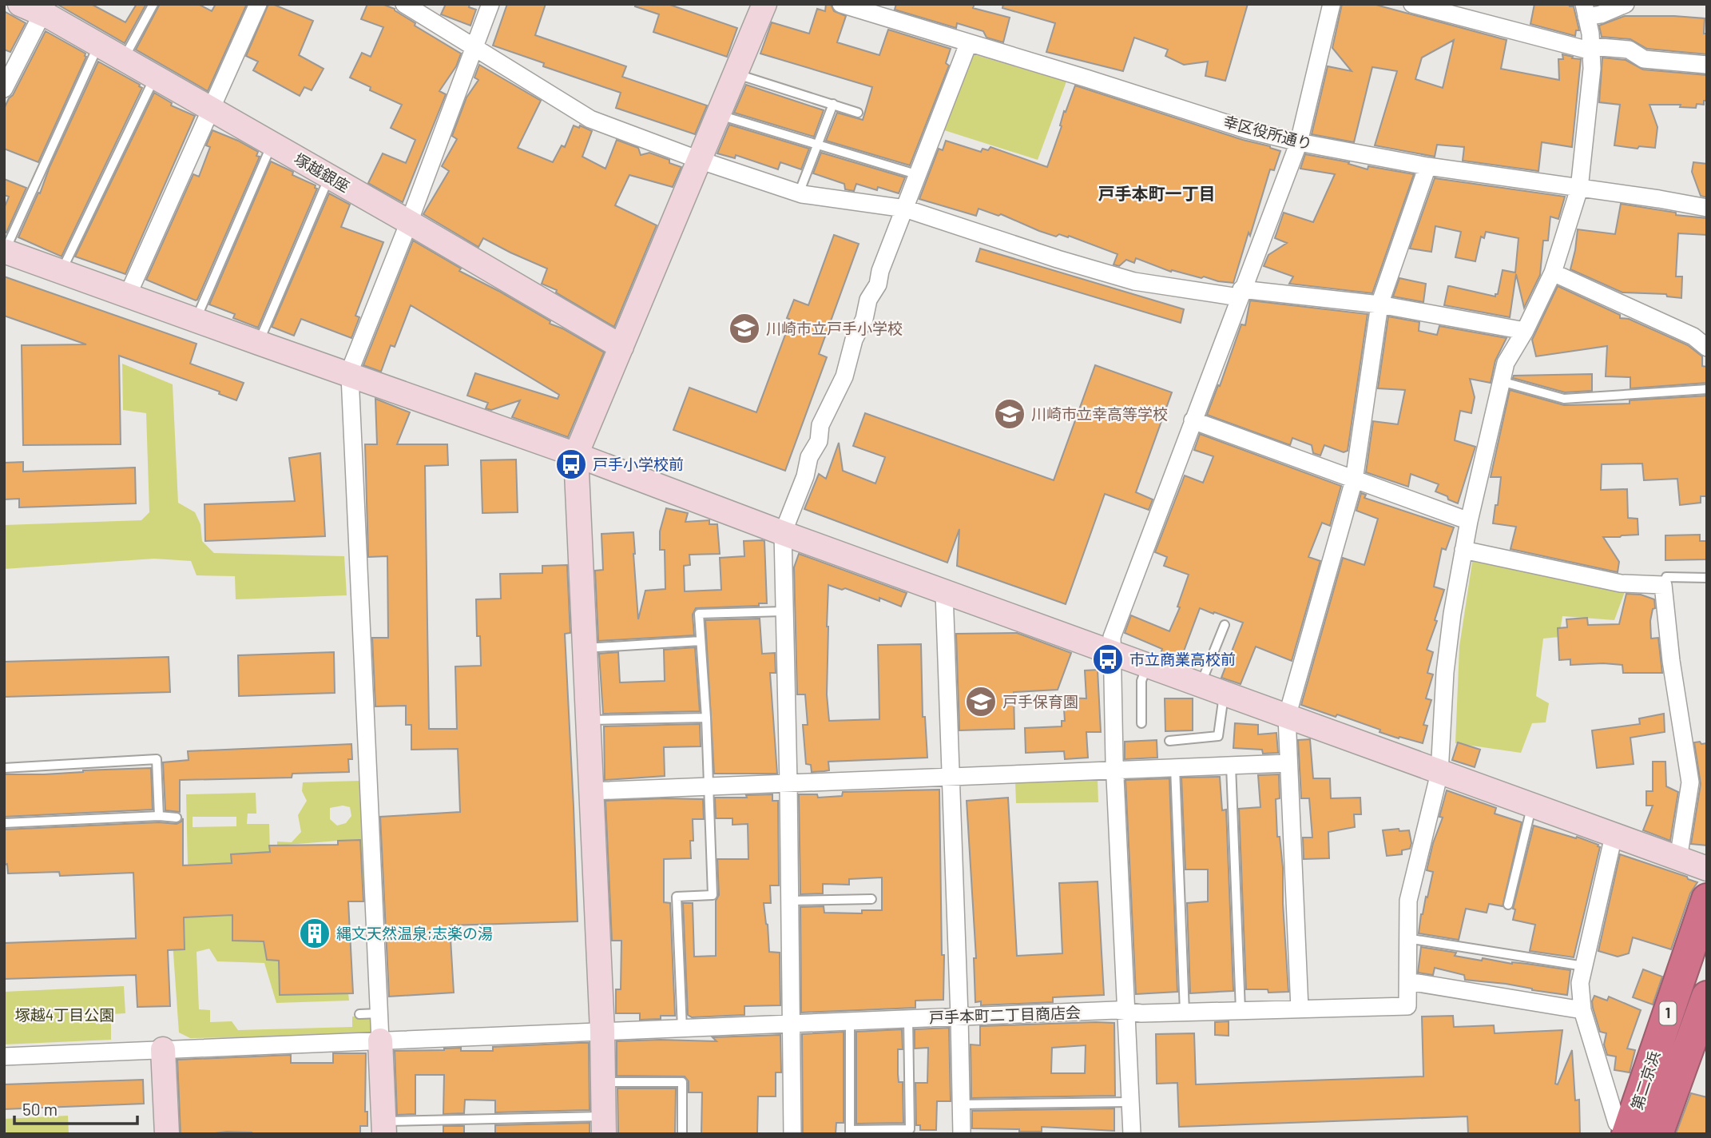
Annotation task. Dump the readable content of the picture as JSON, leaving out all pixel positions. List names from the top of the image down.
{
  "streets": {
    "highway": ["1", "第二京浜"],
    "street": ["幸区役所通り", "塚越銀座", "戸手本町二丁目商店会"]
  },
  "districts": ["戸手本町一丁目"],
  "parks": ["塚越4丁目公園"],
  "places": {
    "school or university": ["川崎市立戸手小学校", "川崎市立幸高等学校", "戸手保育園"],
    "bus stop": ["戸手小学校前", "市立商業高校前"],
    "building": ["縄文天然温泉;志楽の湯"]
  },
  "scale_bar": "50 m"
}
